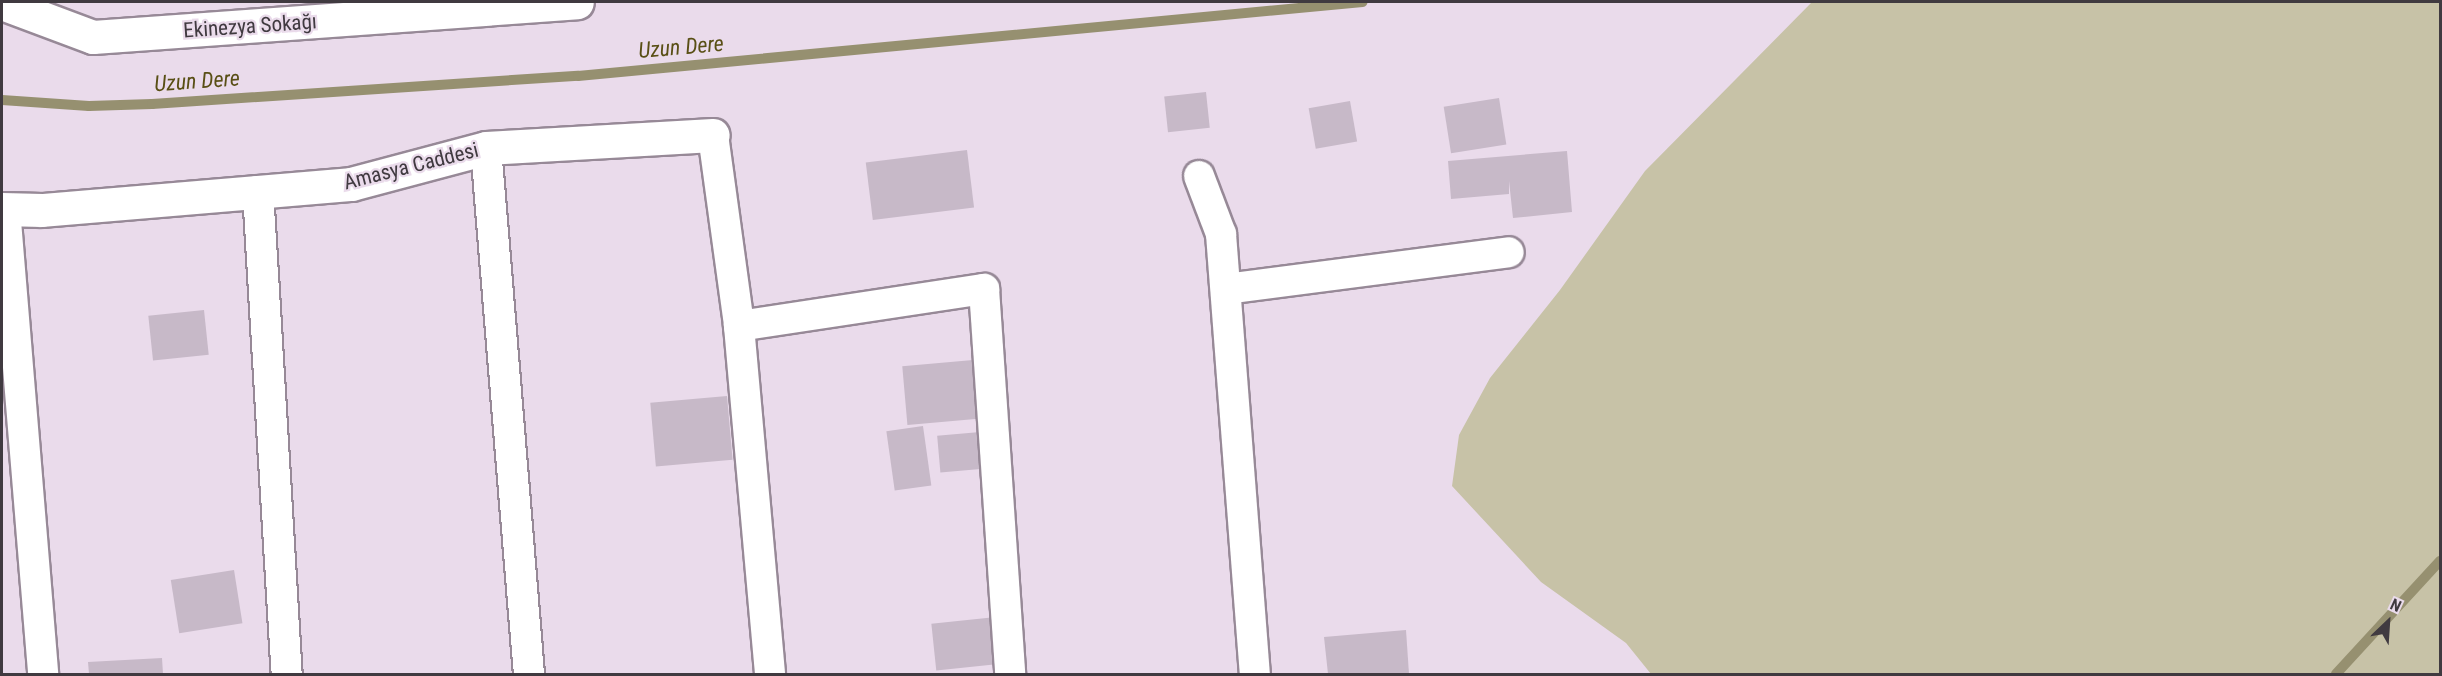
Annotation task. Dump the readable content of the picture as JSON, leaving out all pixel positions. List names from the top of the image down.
{
  "streets": {
    "street": ["Ekinezya Sokağı", "Amasya Caddesi"]
  },
  "water": ["Uzun Dere"],
  "north": "top right"
}
